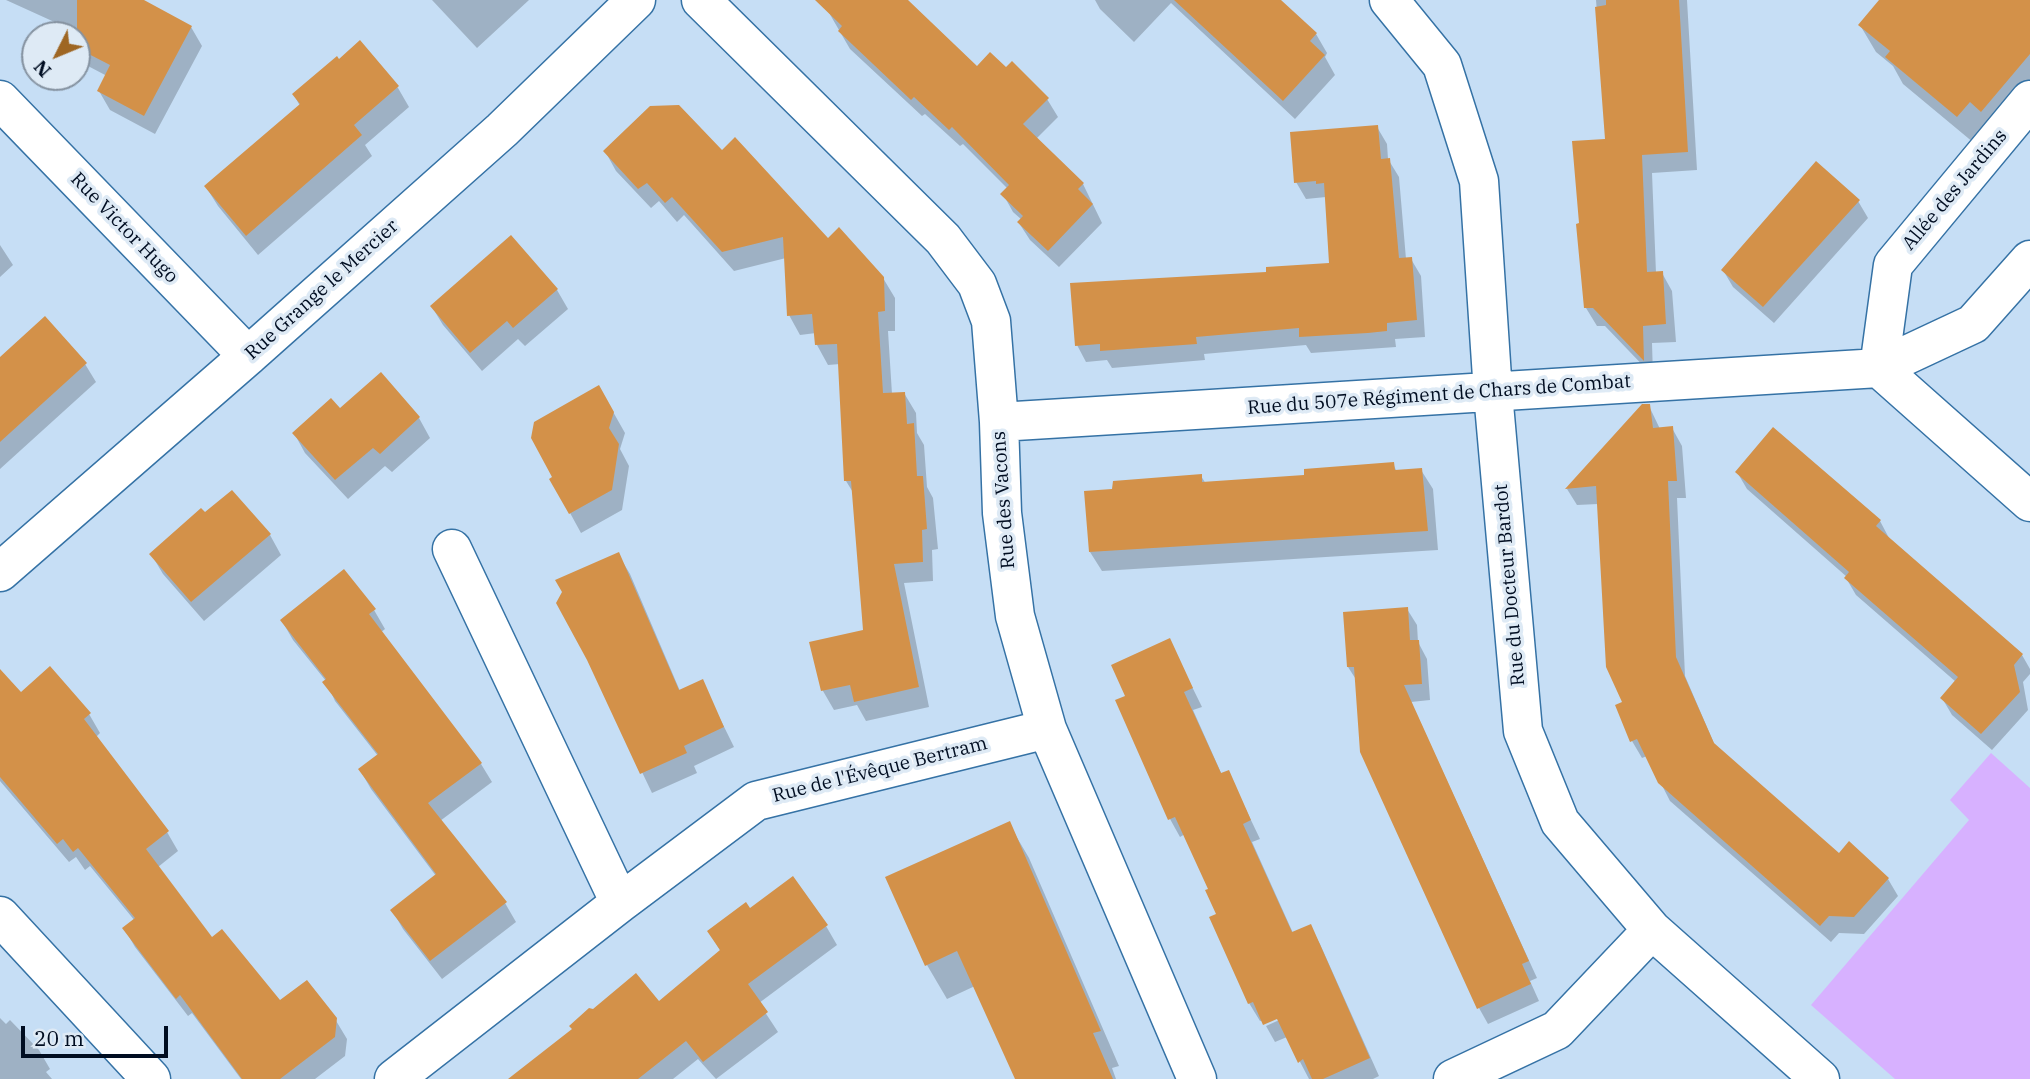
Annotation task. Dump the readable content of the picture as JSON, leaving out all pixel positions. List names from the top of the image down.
{
  "streets": {
    "street": [
      "Allée des Jardins",
      "Rue Victor Hugo",
      "Rue Grange le Mercier",
      "Rue du 507e Régiment de Chars de Combat",
      "Rue des Vacons",
      "Rue du Docteur Bardot",
      "Rue de l'Évêque Bertram"
    ]
  },
  "crossings": [
    ["Allée des Jardins", "Rue du 507e Régiment de Chars de Combat"],
    ["Rue Victor Hugo", "Rue Grange le Mercier"],
    ["Rue du 507e Régiment de Chars de Combat", "Rue des Vacons"],
    ["Rue du 507e Régiment de Chars de Combat", "Rue du Docteur Bardot"],
    ["Rue des Vacons", "Rue de l'Évêque Bertram"]
  ],
  "scale_bar": "20 m",
  "north": "bottom left"
}
